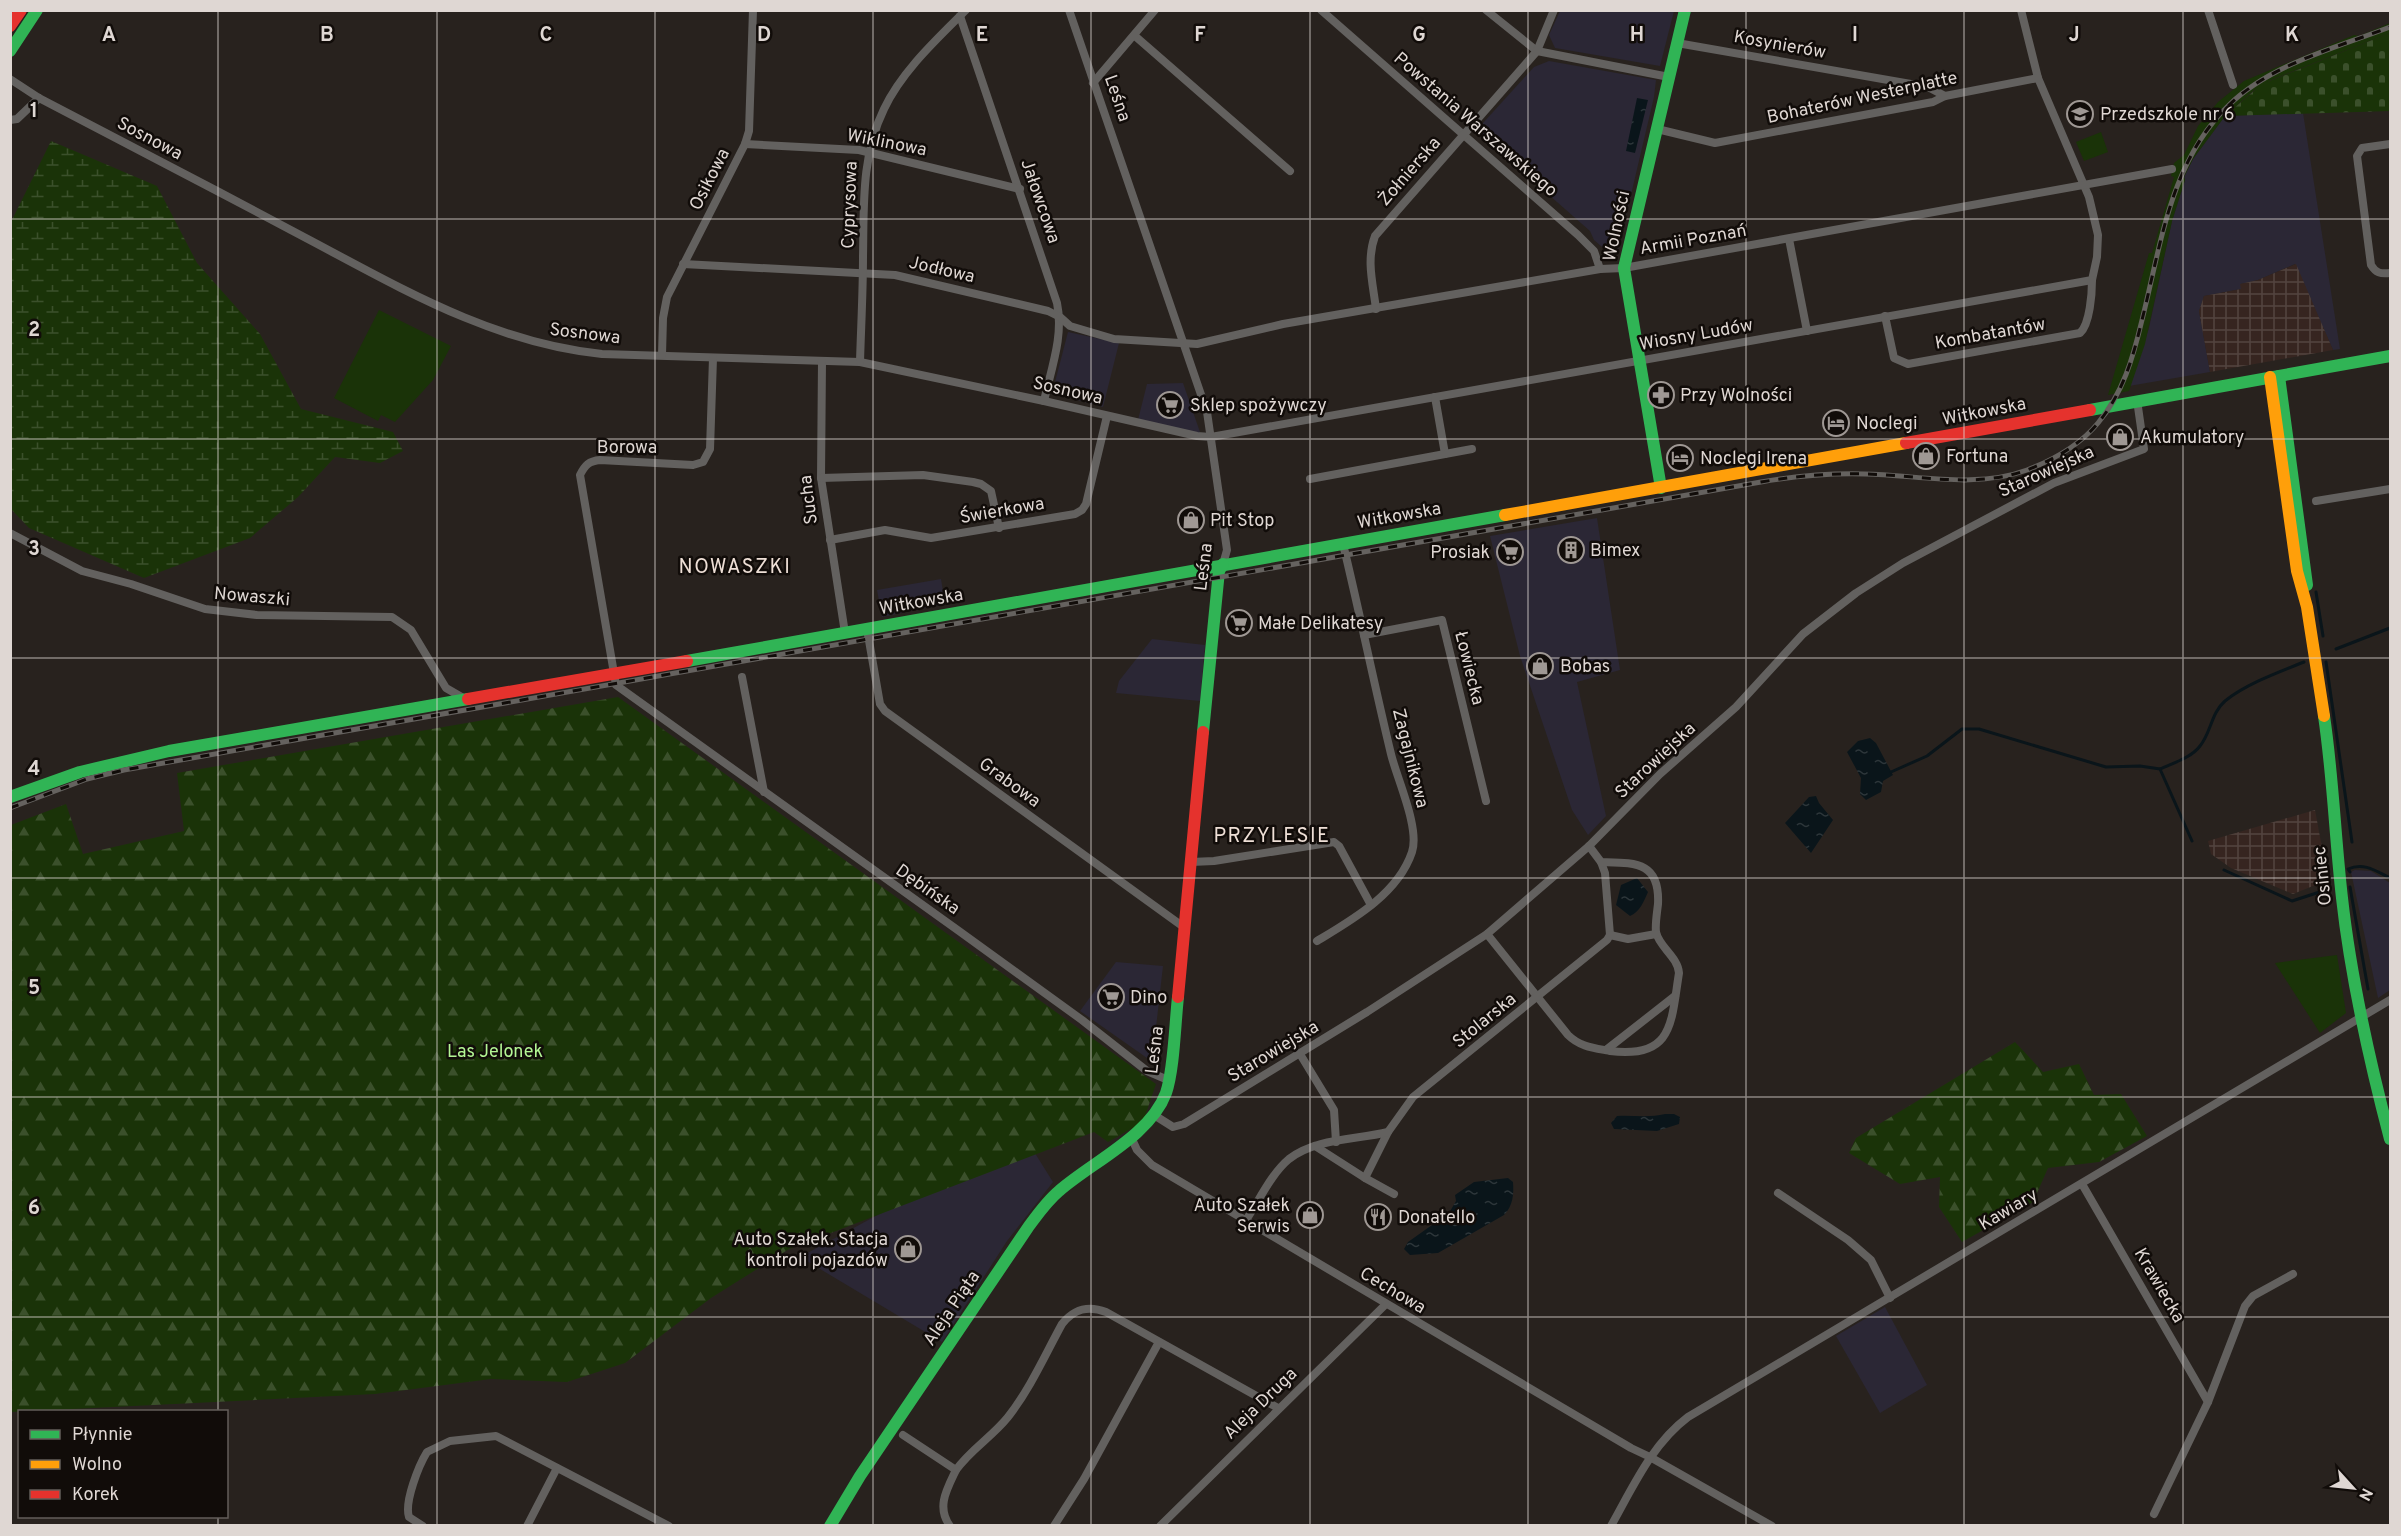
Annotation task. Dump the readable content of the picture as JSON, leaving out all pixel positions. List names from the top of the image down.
{
  "streets": {
    "street": [
      "Kosynierów",
      "Bohaterów Westerplatte",
      "Leśna",
      "Powstania Warszawskiego",
      "Sosnowa",
      "Wiklinowa",
      "Żołnierska",
      "Osikowa",
      "Jałowcowa",
      "Cyprysowa",
      "Wolności",
      "Armii Poznań",
      "Jodłowa",
      "Kombatantów",
      "Wiosny Ludów",
      "Witkowska",
      "Borowa",
      "Starowiejska",
      "Sucha",
      "Świerkowa",
      "Nowaszki",
      "Łowiecka",
      "Zagajnikowa",
      "Grabowa",
      "Osiniec",
      "Dębińska",
      "Stolarska",
      "Kawiary",
      "Krawiecka",
      "Cechowa",
      "Aleja Piąta",
      "Aleja Druga"
    ]
  },
  "crossings": [
    ["Kosynierów", "Bohaterów Westerplatte"],
    ["Kosynierów", "Wolności"],
    ["Bohaterów Westerplatte", "Wolności"],
    ["Leśna", "Sosnowa"],
    ["Leśna", "Armii Poznań"],
    ["Leśna", "Jodłowa"],
    ["Leśna", "Wiosny Ludów"],
    ["Leśna", "Witkowska"],
    ["Leśna", "Starowiejska"],
    ["Leśna", "Grabowa"],
    ["Leśna", "Dębińska"],
    ["Leśna", "Cechowa"],
    ["Leśna", "Aleja Piąta"],
    ["Powstania Warszawskiego", "Żołnierska"],
    ["Powstania Warszawskiego", "Armii Poznań"],
    ["Sosnowa", "Osikowa"],
    ["Sosnowa", "Jałowcowa"],
    ["Sosnowa", "Cyprysowa"],
    ["Sosnowa", "Wiosny Ludów"],
    ["Sosnowa", "Borowa"],
    ["Sosnowa", "Sucha"],
    ["Sosnowa", "Świerkowa"],
    ["Wiklinowa", "Osikowa"],
    ["Wiklinowa", "Jałowcowa"],
    ["Wiklinowa", "Cyprysowa"],
    ["Żołnierska", "Armii Poznań"],
    ["Osikowa", "Jodłowa"],
    ["Jałowcowa", "Cyprysowa"],
    ["Jałowcowa", "Jodłowa"],
    ["Cyprysowa", "Jodłowa"],
    ["Wolności", "Armii Poznań"],
    ["Wolności", "Wiosny Ludów"],
    ["Wolności", "Witkowska"],
    ["Armii Poznań", "Jodłowa"],
    ["Kombatantów", "Wiosny Ludów"],
    ["Witkowska", "Borowa"],
    ["Witkowska", "Starowiejska"],
    ["Witkowska", "Sucha"],
    ["Witkowska", "Nowaszki"],
    ["Witkowska", "Zagajnikowa"],
    ["Witkowska", "Grabowa"],
    ["Witkowska", "Osiniec"],
    ["Witkowska", "Dębińska"],
    ["Borowa", "Dębińska"],
    ["Sucha", "Świerkowa"],
    ["Łowiecka", "Zagajnikowa"],
    ["Osiniec", "Kawiary"],
    ["Kawiary", "Krawiecka"],
    ["Kawiary", "Cechowa"],
    ["Cechowa", "Aleja Piąta"],
    ["Cechowa", "Aleja Druga"]
  ],
  "districts": ["NOWASZKI", "PRZYLESIE"],
  "parks": ["Las Jelonek"],
  "places": {
    "school or university": ["Przedszkole nr 6"],
    "pharmacy": ["Przy Wolności"],
    "supermarket": [
      "Sklep spożywczy",
      "Prosiak",
      "Małe Delikatesy",
      "Dino"
    ],
    "hotel": ["Noclegi", "Noclegi Irena"],
    "shop": [
      "Akumulatory",
      "Fortuna",
      "Pit Stop",
      "Bobas",
      "Auto Szałek Serwis",
      "Auto Szałek. Stacja kontroli pojazdów"
    ],
    "building": ["Bimex"],
    "restaurant": ["Donatello"]
  },
  "legend": ["Płynnie", "Wolno", "Korek"],
  "north": "bottom right",
  "grid": {
    "columns": [
      "A",
      "B",
      "C",
      "D",
      "E",
      "F",
      "G",
      "H",
      "I",
      "J",
      "K"
    ],
    "rows": [
      "1",
      "2",
      "3",
      "4",
      "5",
      "6"
    ]
  }
}
